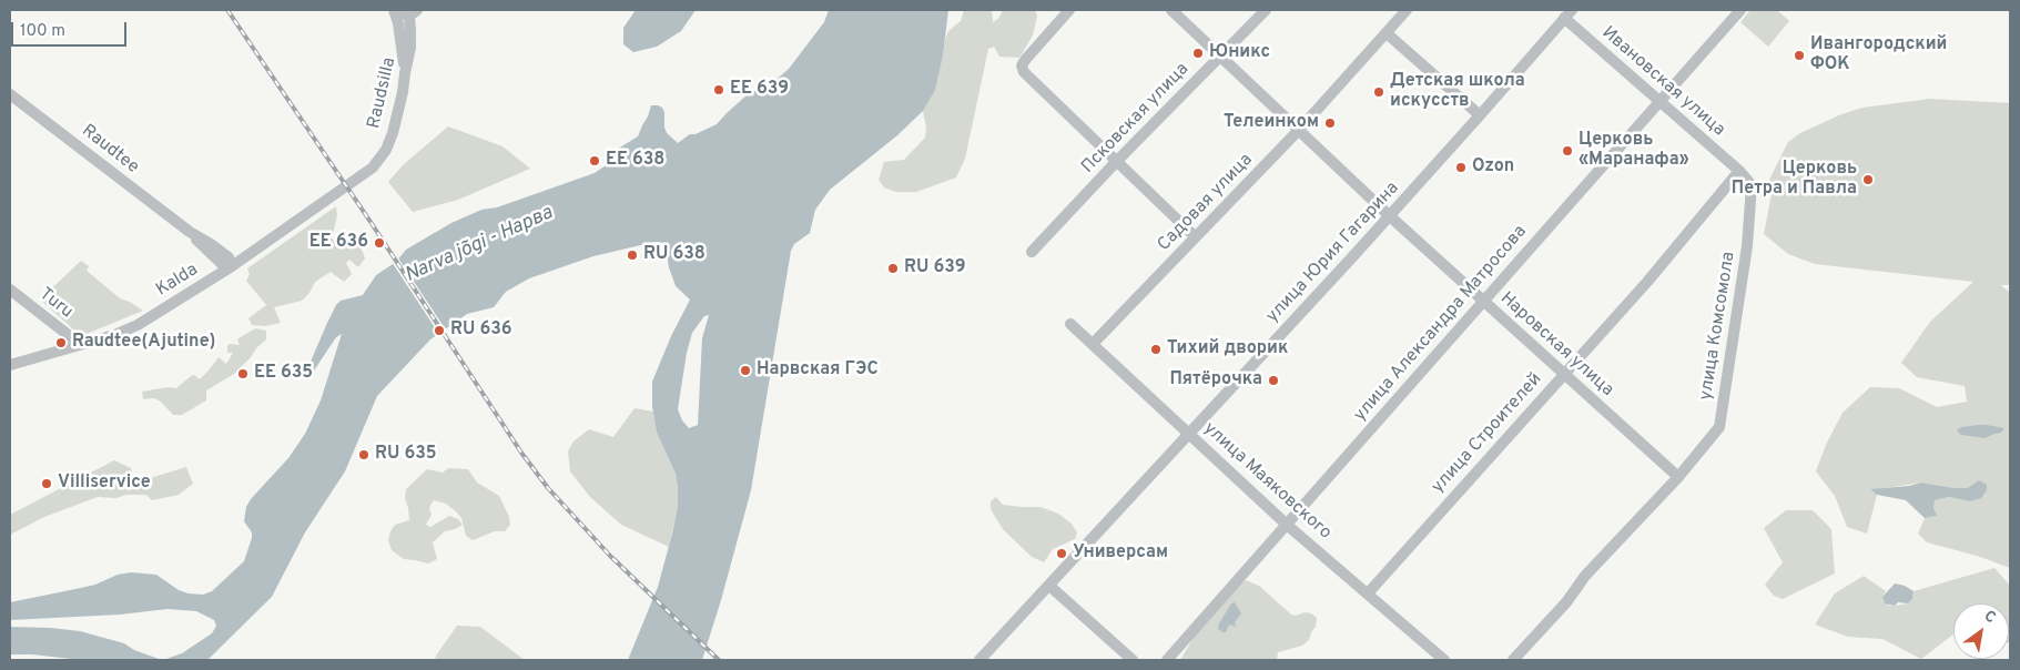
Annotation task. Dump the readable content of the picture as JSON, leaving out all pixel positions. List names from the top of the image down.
{
  "streets": {
    "street": [
      "Ивановская улица",
      "Raudsilla",
      "Псковская улица",
      "Raudtee",
      "Садовая улица",
      "улица Юрия Гагарина",
      "Kalda",
      "Turu",
      "улица Александра Матросова",
      "улица Комсомола",
      "Наровская улица",
      "улица Строителей",
      "улица Маяковского"
    ]
  },
  "crossings": [
    ["Ивановская улица", "улица Юрия Гагарина"],
    ["Ивановская улица", "улица Александра Матросова"],
    ["Ивановская улица", "улица Комсомола"],
    ["Ивановская улица", "улица Строителей"],
    ["Raudsilla", "Kalda"],
    ["Псковская улица", "Наровская улица"],
    ["Raudtee", "Kalda"],
    ["Садовая улица", "Наровская улица"],
    ["Садовая улица", "улица Маяковского"],
    ["улица Юрия Гагарина", "Наровская улица"],
    ["улица Юрия Гагарина", "улица Маяковского"],
    ["Kalda", "Turu"],
    ["улица Александра Матросова", "Наровская улица"],
    ["улица Александра Матросова", "улица Маяковского"],
    ["улица Комсомола", "Наровская улица"],
    ["улица Комсомола", "улица Строителей"],
    ["Наровская улица", "улица Строителей"],
    ["улица Строителей", "улица Маяковского"]
  ],
  "water": ["Narva jõgi - Нарва"],
  "places": [
    "Юникс",
    "Ивангородский ФОК",
    "EE 639",
    "Детская школа искусств",
    "Телеинком",
    "Церковь «Маранафа»",
    "EE 638",
    "Ozon",
    "Церковь Петра и Павла",
    "EE 636",
    "RU 638",
    "RU 639",
    "RU 636",
    "Raudtee(Ajutine)",
    "Тихий дворик",
    "Нарвская ГЭС",
    "EE 635",
    "Пятёрочка",
    "RU 635",
    "Villiservice",
    "Универсам"
  ],
  "scale_bar": "100 m",
  "north": "top right"
}
